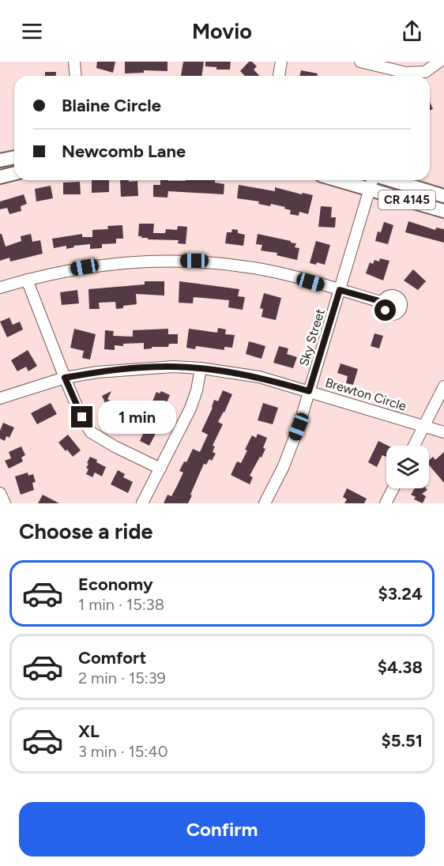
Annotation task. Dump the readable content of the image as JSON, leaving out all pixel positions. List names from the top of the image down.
{
  "streets": {
    "main road": ["CR 4145"],
    "street": ["Sky Street", "Brewton Circle"]
  },
  "crossings": [
    ["CR 4145", "Sky Street"],
    ["Sky Street", "Brewton Circle"]
  ],
  "page": {
    "header": "Movio",
    "banner": ["Blaine Circle", "Newcomb Lane"],
    "bubble": "1 min",
    "heading": "Choose a ride",
    "list": [
      {
        "name": "Economy",
        "note": "1 min · 15:38",
        "value": "$3.24"
      },
      {
        "name": "Comfort",
        "note": "2 min · 15:39",
        "value": "$4.38"
      },
      {
        "name": "XL",
        "note": "3 min · 15:40",
        "value": "$5.51"
      }
    ],
    "buttons": "Confirm"
  }
}
